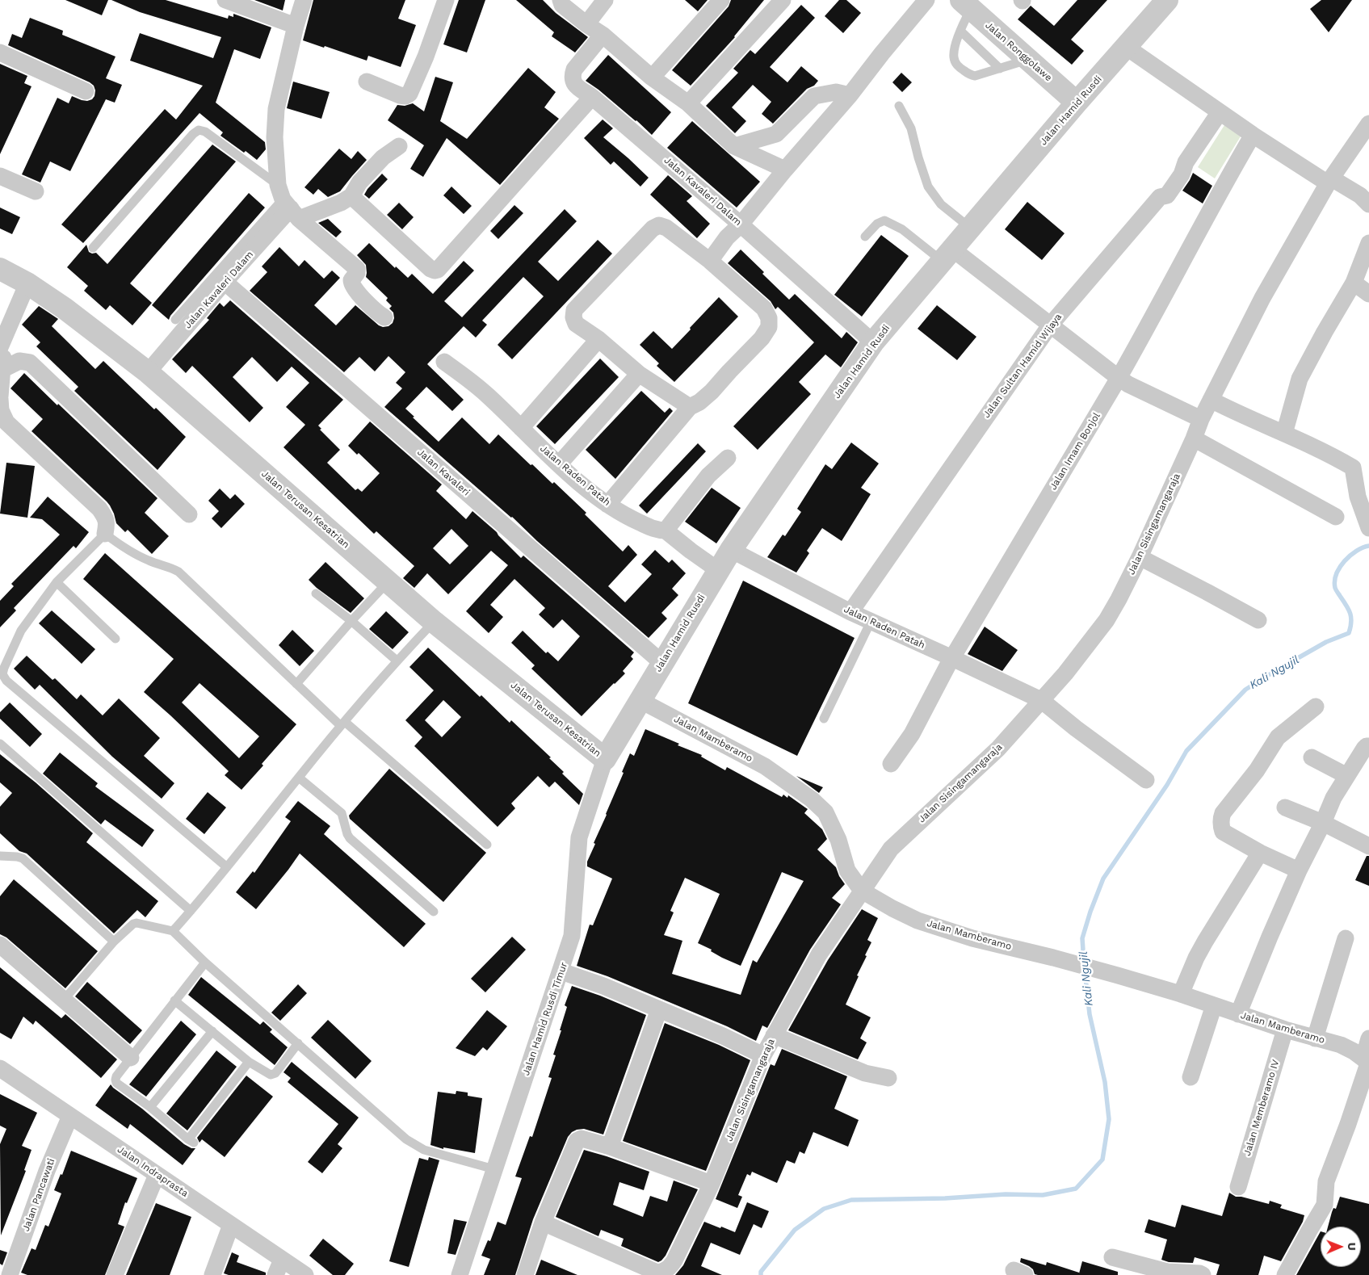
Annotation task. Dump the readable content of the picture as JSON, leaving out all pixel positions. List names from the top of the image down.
{
  "streets": {
    "street": [
      "Jalan Ronggolawe",
      "Jalan Hamid Rusdi",
      "Jalan Kavaleri Dalam",
      "Jalan Sultan Hamid Wijaya",
      "Jalan Imam Bonjol",
      "Jalan Kavaleri",
      "Jalan Raden Patah",
      "Jalan Terusan Kesatrian",
      "Jalan Sisingamangaraja",
      "Jalan Mamberamo",
      "Jalan Hamid Rusdi Timur",
      "Jalan Memberamo IV",
      "Jalan Indraprasta",
      "Jalan Pancawati"
    ]
  },
  "crossings": [
    ["Jalan Ronggolawe", "Jalan Hamid Rusdi"],
    ["Jalan Hamid Rusdi", "Jalan Kavaleri Dalam"],
    ["Jalan Hamid Rusdi", "Jalan Kavaleri"],
    ["Jalan Hamid Rusdi", "Jalan Raden Patah"],
    ["Jalan Hamid Rusdi", "Jalan Terusan Kesatrian"],
    ["Jalan Hamid Rusdi", "Jalan Mamberamo"],
    ["Jalan Hamid Rusdi", "Jalan Hamid Rusdi Timur"],
    ["Jalan Kavaleri Dalam", "Jalan Kavaleri"],
    ["Jalan Kavaleri Dalam", "Jalan Terusan Kesatrian"],
    ["Jalan Sultan Hamid Wijaya", "Jalan Raden Patah"],
    ["Jalan Imam Bonjol", "Jalan Raden Patah"],
    ["Jalan Raden Patah", "Jalan Sisingamangaraja"],
    ["Jalan Terusan Kesatrian", "Jalan Hamid Rusdi Timur"],
    ["Jalan Sisingamangaraja", "Jalan Mamberamo"],
    ["Jalan Mamberamo", "Jalan Memberamo IV"],
    ["Jalan Indraprasta", "Jalan Pancawati"]
  ],
  "water": ["Kali Ngujil"],
  "north": "right"
}
